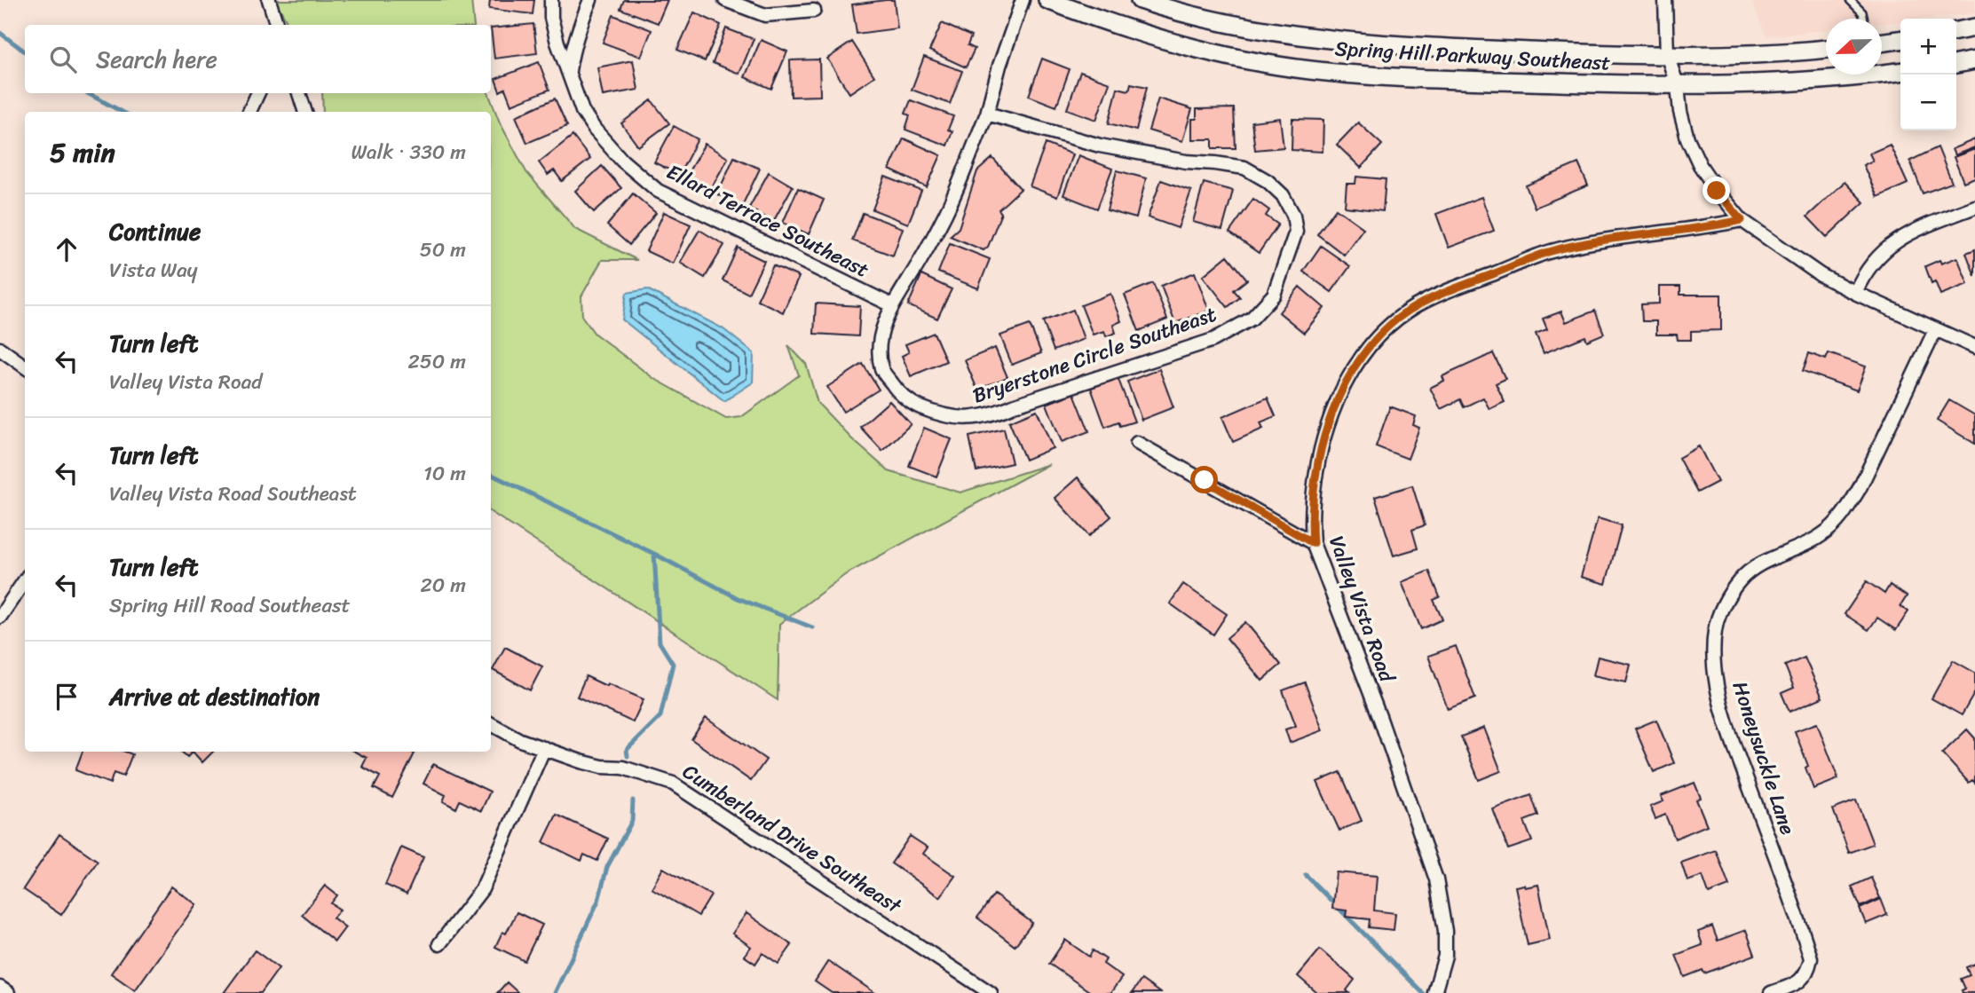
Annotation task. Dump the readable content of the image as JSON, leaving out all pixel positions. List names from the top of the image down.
{
  "streets": {
    "street": [
      "Spring Hill Parkway Southeast",
      "Ellard Terrace Southeast",
      "Bryerstone Circle Southeast",
      "Valley Vista Road",
      "Honeysuckle Lane",
      "Cumberland Drive Southeast"
    ]
  },
  "crossings": [
    ["Ellard Terrace Southeast", "Bryerstone Circle Southeast"]
  ],
  "north": "left",
  "page": {
    "map_buttons": ["+", "−"],
    "search": "Search here",
    "heading": ["5 min", "Walk · 330 m"],
    "list": [
      ["Continue", "Vista Way", "50 m"],
      ["Turn left", "Valley Vista Road", "250 m"],
      ["Turn left", "Valley Vista Road Southeast", "10 m"],
      ["Turn left", "Spring Hill Road Southeast", "20 m"],
      "Arrive at destination"
    ]
  }
}
